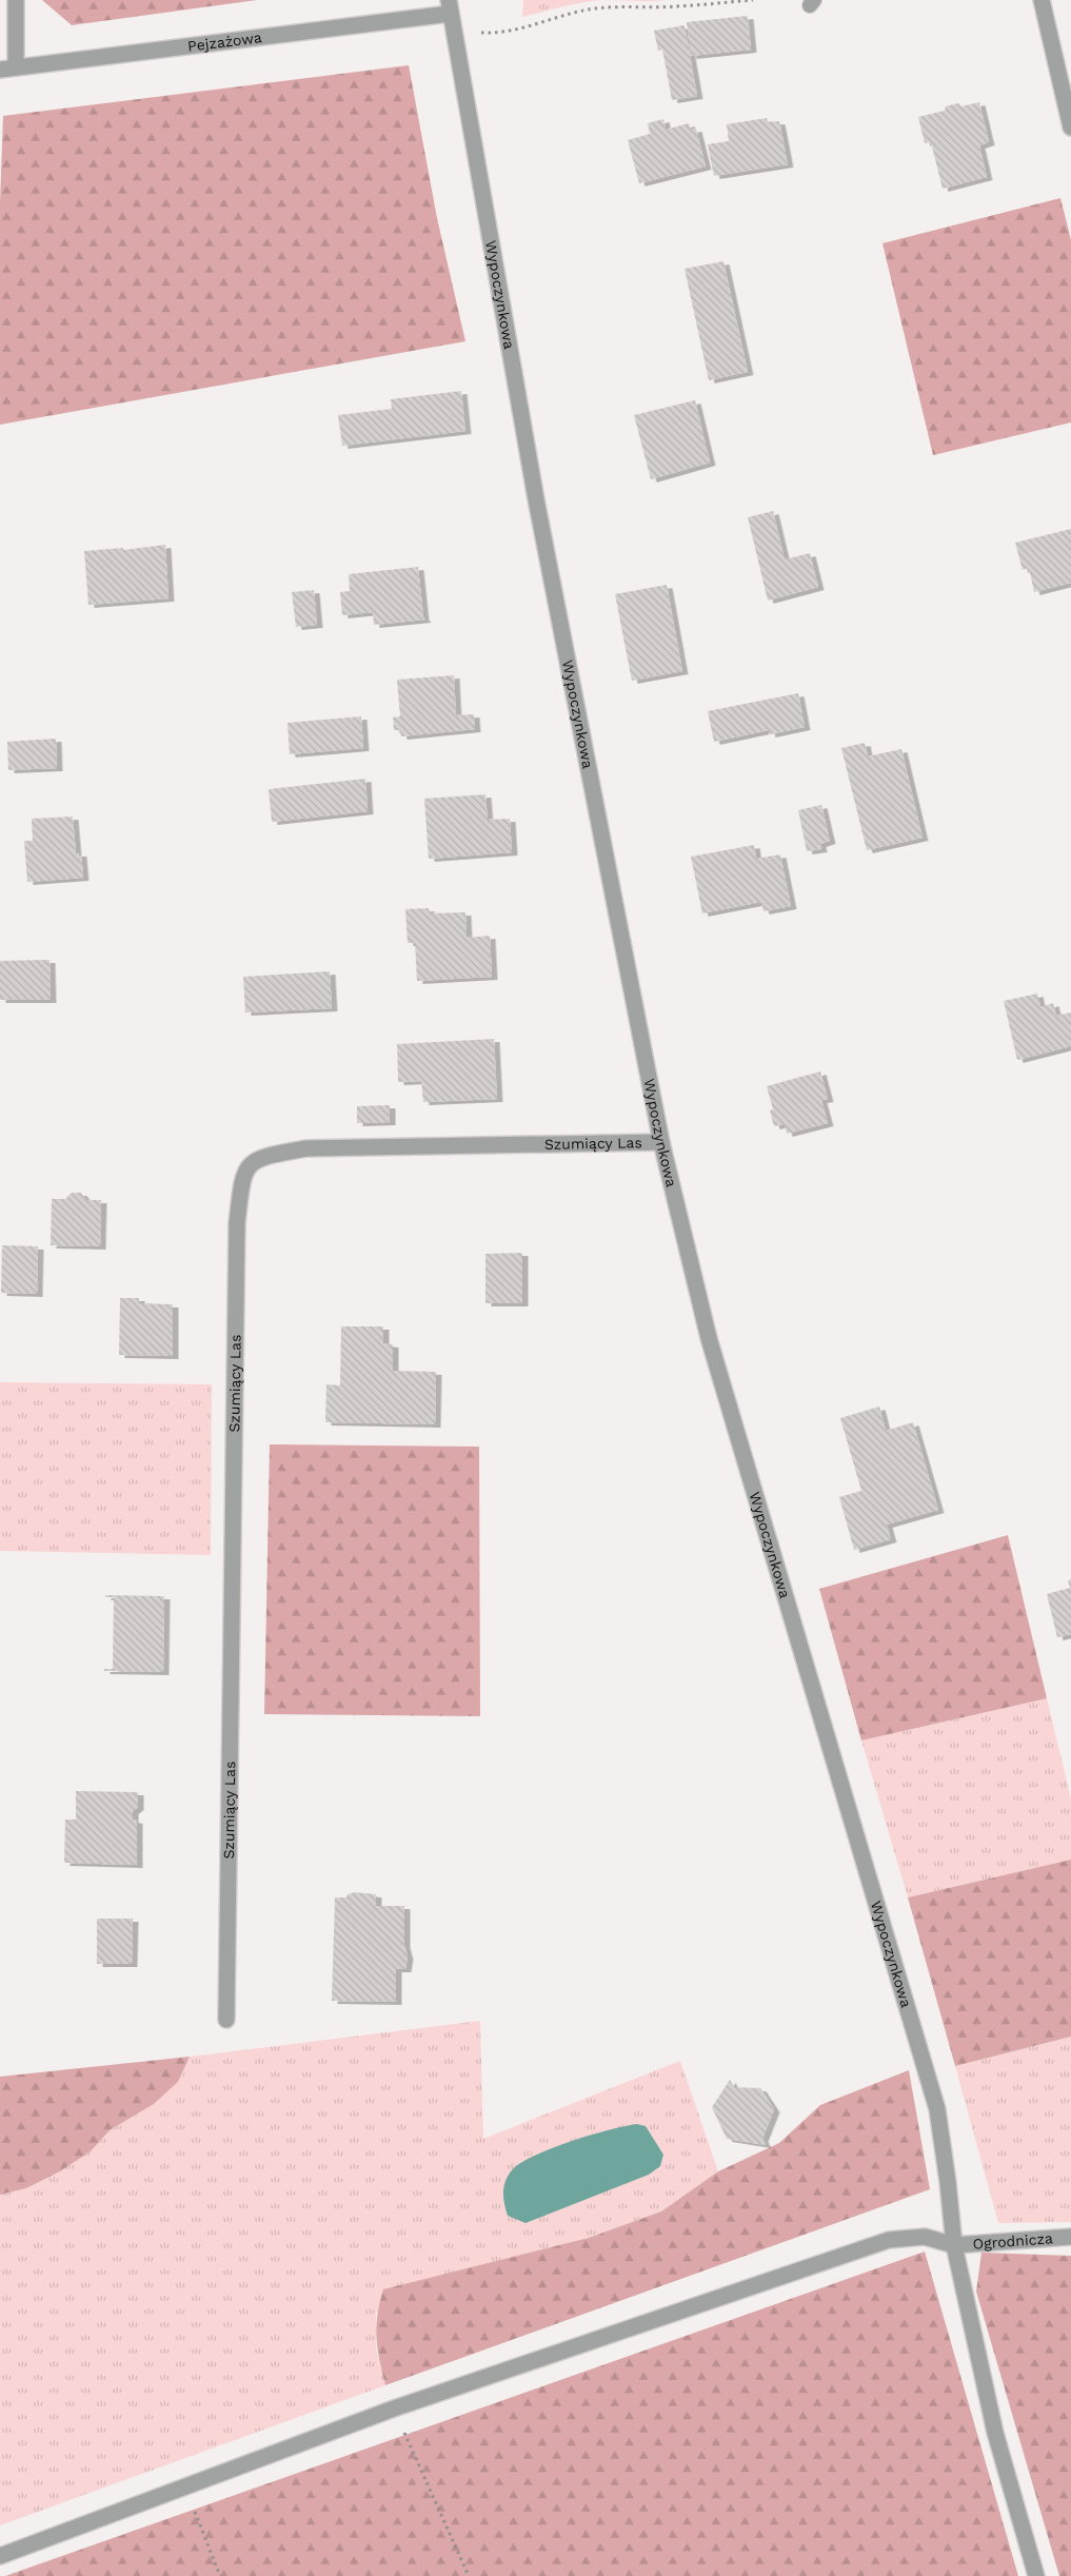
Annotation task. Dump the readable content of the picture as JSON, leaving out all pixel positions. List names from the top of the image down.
{
  "streets": {
    "street": [
      "Pejzażowa",
      "Wypoczynkowa",
      "Szumiący Las",
      "Ogrodnicza"
    ]
  },
  "crossings": [
    ["Pejzażowa", "Wypoczynkowa"],
    ["Wypoczynkowa", "Szumiący Las"],
    ["Wypoczynkowa", "Ogrodnicza"]
  ]
}
